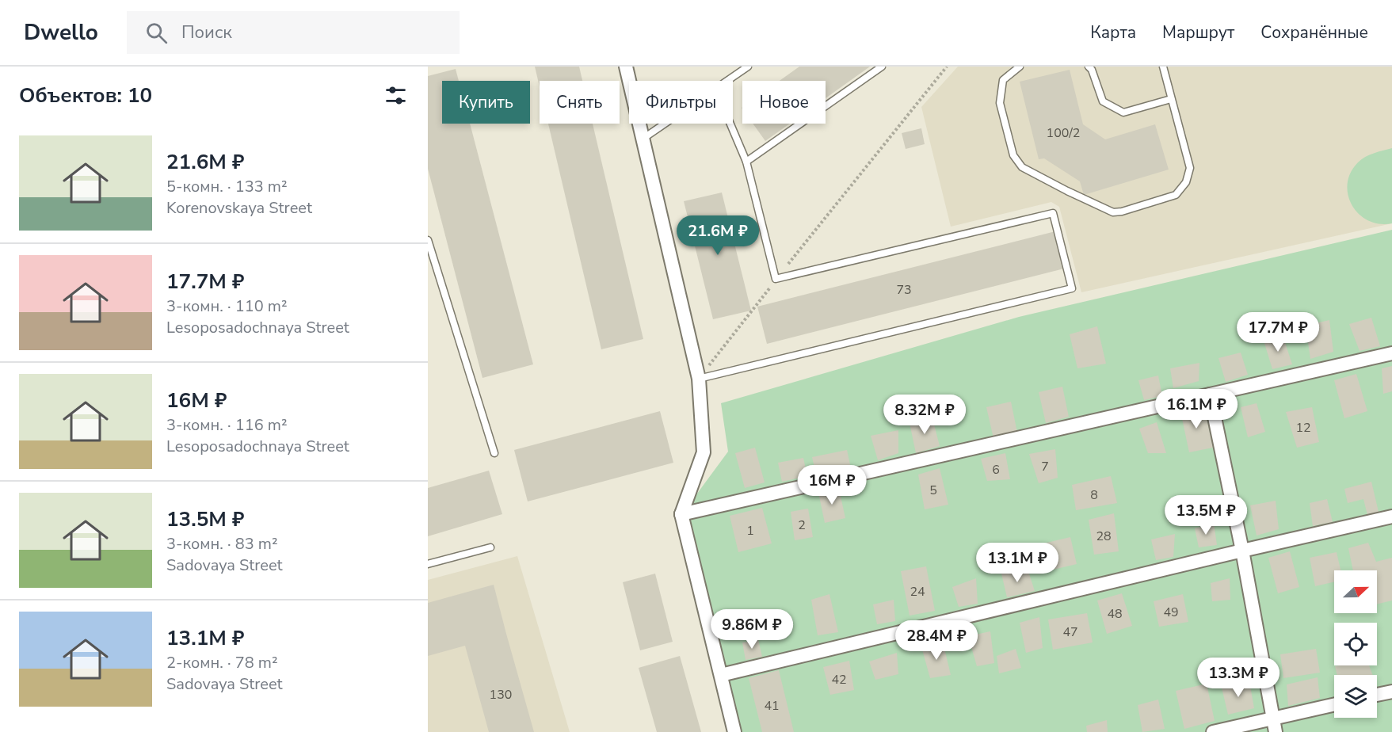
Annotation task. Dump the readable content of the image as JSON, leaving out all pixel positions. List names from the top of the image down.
{
  "house_numbers": [
    "100/2",
    "73",
    "12",
    "7",
    "6",
    "5",
    "8",
    "2",
    "1",
    "28",
    "24",
    "49",
    "48",
    "47",
    "42",
    "130",
    "41"
  ],
  "north": "right",
  "page": {
    "header": "Dwello",
    "search": "Поиск",
    "nav": ["Карта", "Маршрут", "Сохранённые"],
    "heading": "Объектов: 10",
    "chip": [
      "Купить",
      "Снять",
      "Фильтры",
      "Новое"
    ],
    "list": [
      {
        "name": "21.6M ₽",
        "note": "5-комн. · 133 m² · Korenovskaya Street"
      },
      {
        "name": "17.7M ₽",
        "note": "3-комн. · 110 m² · Lesoposadochnaya Street"
      },
      {
        "name": "16M ₽",
        "note": "3-комн. · 116 m² · Lesoposadochnaya Street"
      },
      {
        "name": "13.5M ₽",
        "note": "3-комн. · 83 m² · Sadovaya Street"
      },
      {
        "name": "13.1M ₽",
        "note": "2-комн. · 78 m² · Sadovaya Street"
      }
    ],
    "price": [
      "21.6M ₽",
      "17.7M ₽",
      "16.1M ₽",
      "8.32M ₽",
      "16M ₽",
      "13.5M ₽",
      "13.1M ₽",
      "9.86M ₽",
      "28.4M ₽",
      "13.3M ₽"
    ]
  }
}
